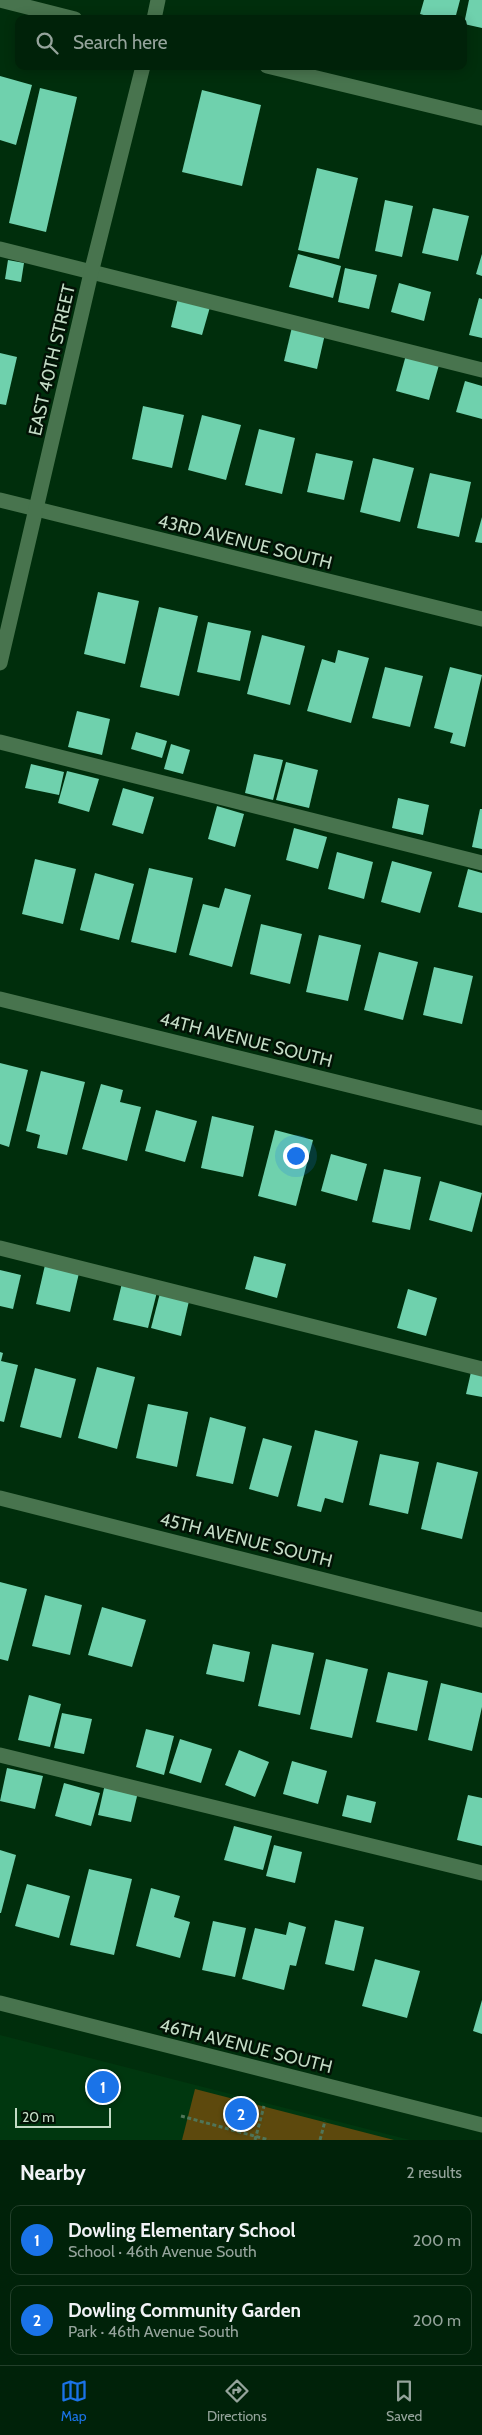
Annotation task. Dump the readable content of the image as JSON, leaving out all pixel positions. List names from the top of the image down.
{
  "streets": {
    "street": [
      "EAST 40TH STREET",
      "43RD AVENUE SOUTH",
      "44TH AVENUE SOUTH",
      "45TH AVENUE SOUTH",
      "46TH AVENUE SOUTH"
    ]
  },
  "crossings": [
    ["EAST 40TH STREET", "43RD AVENUE SOUTH"]
  ],
  "scale_bar": "20 m",
  "page": {
    "search": "Search here",
    "pins": ["1", "2"],
    "scale": "20 m",
    "heading": ["Nearby", "2 results"],
    "list": [
      {
        "mark": "1",
        "name": "Dowling Elementary School",
        "note": "School · 46th Avenue South",
        "value": "200 m"
      },
      {
        "mark": "2",
        "name": "Dowling Community Garden",
        "note": "Park · 46th Avenue South",
        "value": "200 m"
      }
    ],
    "nav": ["Map", "Directions", "Saved"]
  }
}
